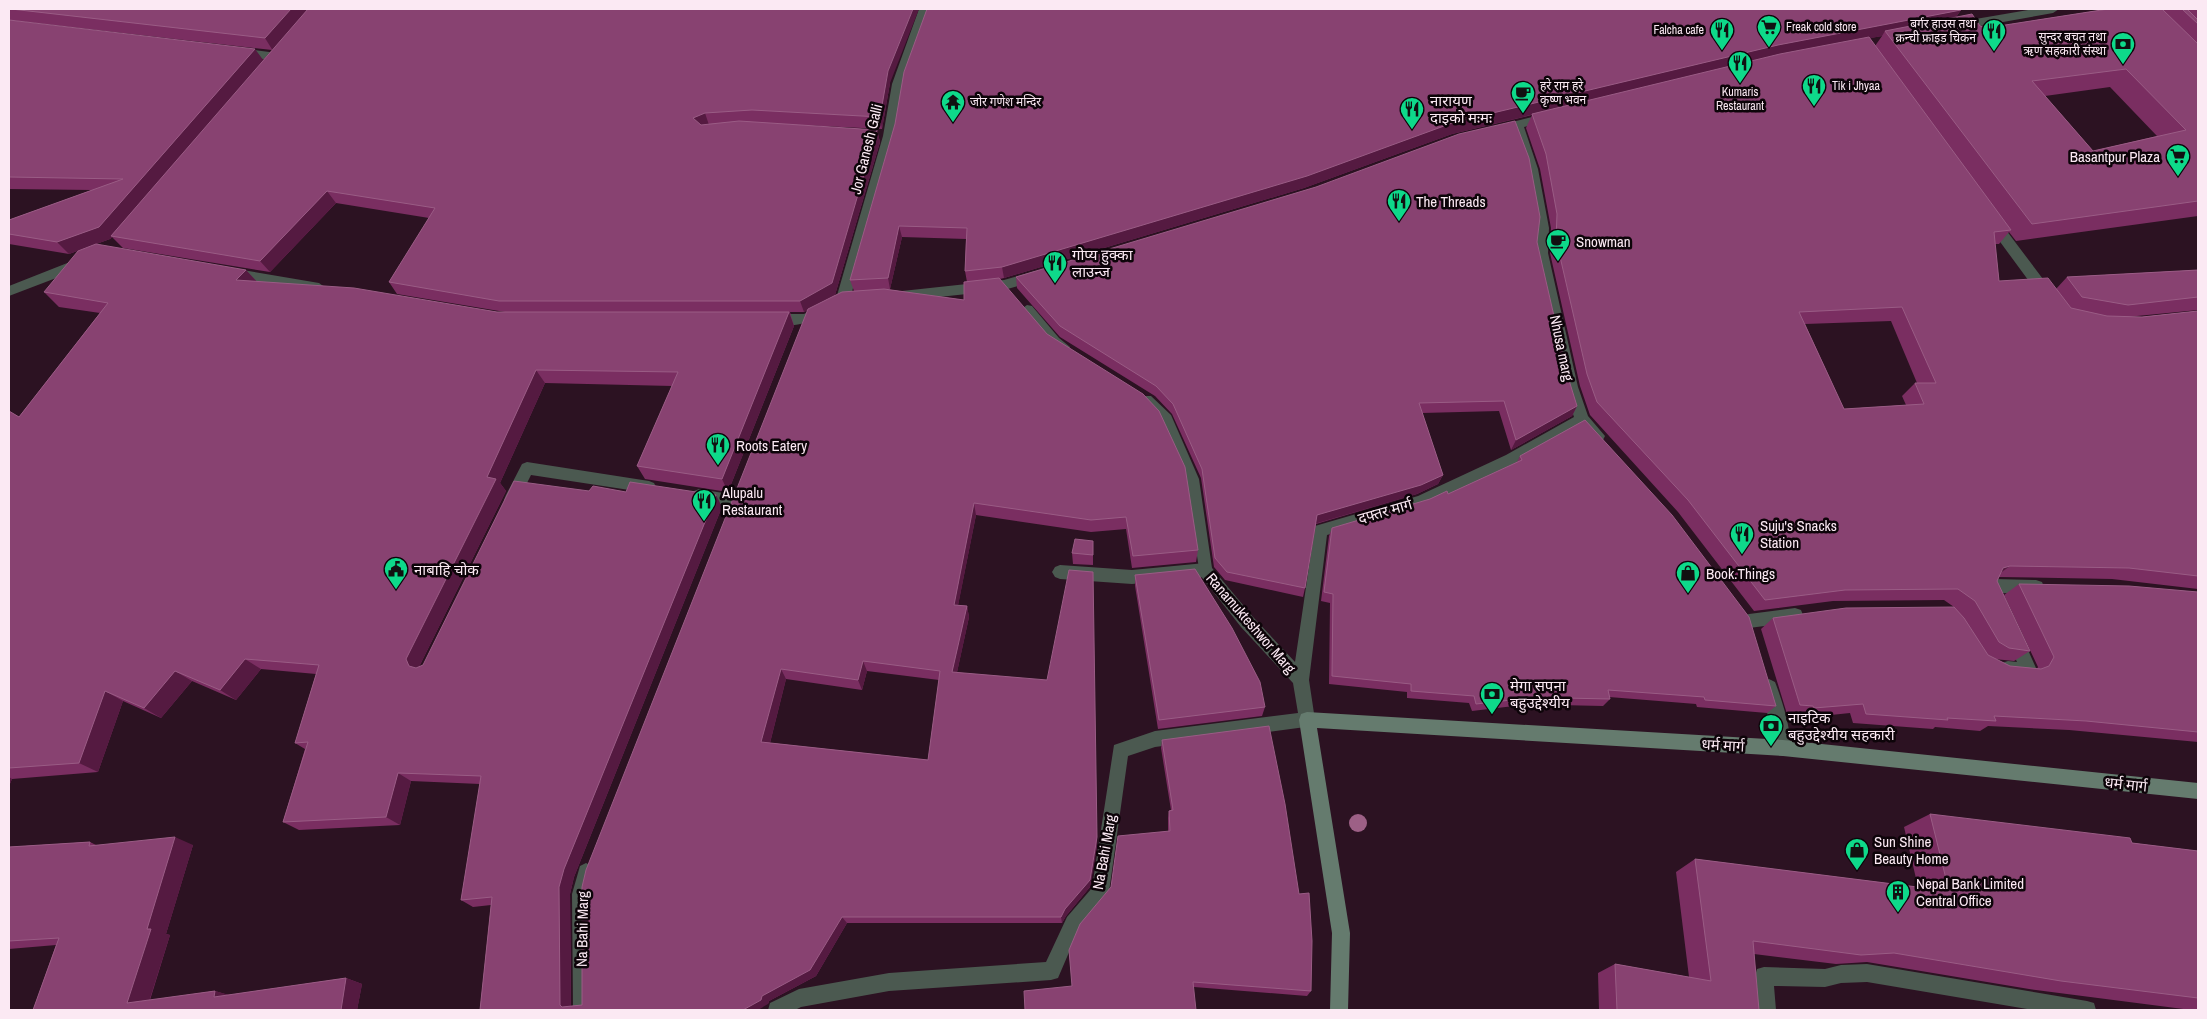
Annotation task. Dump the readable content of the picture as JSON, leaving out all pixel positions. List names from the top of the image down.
{
  "streets": {
    "street": [
      "Jor Ganesh Galli",
      "Nhusa marg",
      "दफ्तर मार्ग",
      "Ranamukteshwor Marg",
      "धर्म मार्ग",
      "Na Bahi Marg"
    ]
  },
  "crossings": [
    ["Nhusa marg", "दफ्तर मार्ग"],
    ["दफ्तर मार्ग", "Ranamukteshwor Marg"],
    ["Ranamukteshwor Marg", "धर्म मार्ग"],
    ["Ranamukteshwor Marg", "Na Bahi Marg"],
    ["धर्म मार्ग", "Na Bahi Marg"]
  ],
  "places": {
    "supermarket": ["Freak cold store", "Basantpur Plaza"],
    "restaurant": [
      "Falcha cafe",
      "बर्गर हाउस तथा क्रन्ची फ्राइड चिकन",
      "Kumaris Restaurant",
      "Tik i Jhyaa",
      "नारायण दाइको मःमः",
      "The Threads",
      "गोप्य हुक्का लाउन्ज",
      "Roots Eatery",
      "Alupalu Restaurant",
      "Suju's Snacks Station"
    ],
    "bank": ["सुन्दर बचत तथा ऋण सहकारी संस्था", "मेगा सपना बहुउद्देश्यीय", "नाइटिक बहुउद्देश्यीय सहकारी"],
    "cafe": ["हरे राम हरे कृष्ण भवन", "Snowman"],
    "temple": ["जोर गणेश मन्दिर"],
    "public building": ["नाबाहि चोक"],
    "shop": ["Book.Things", "Sun Shine Beauty Home"],
    "building": ["Nepal Bank Limited Central Office"]
  }
}
